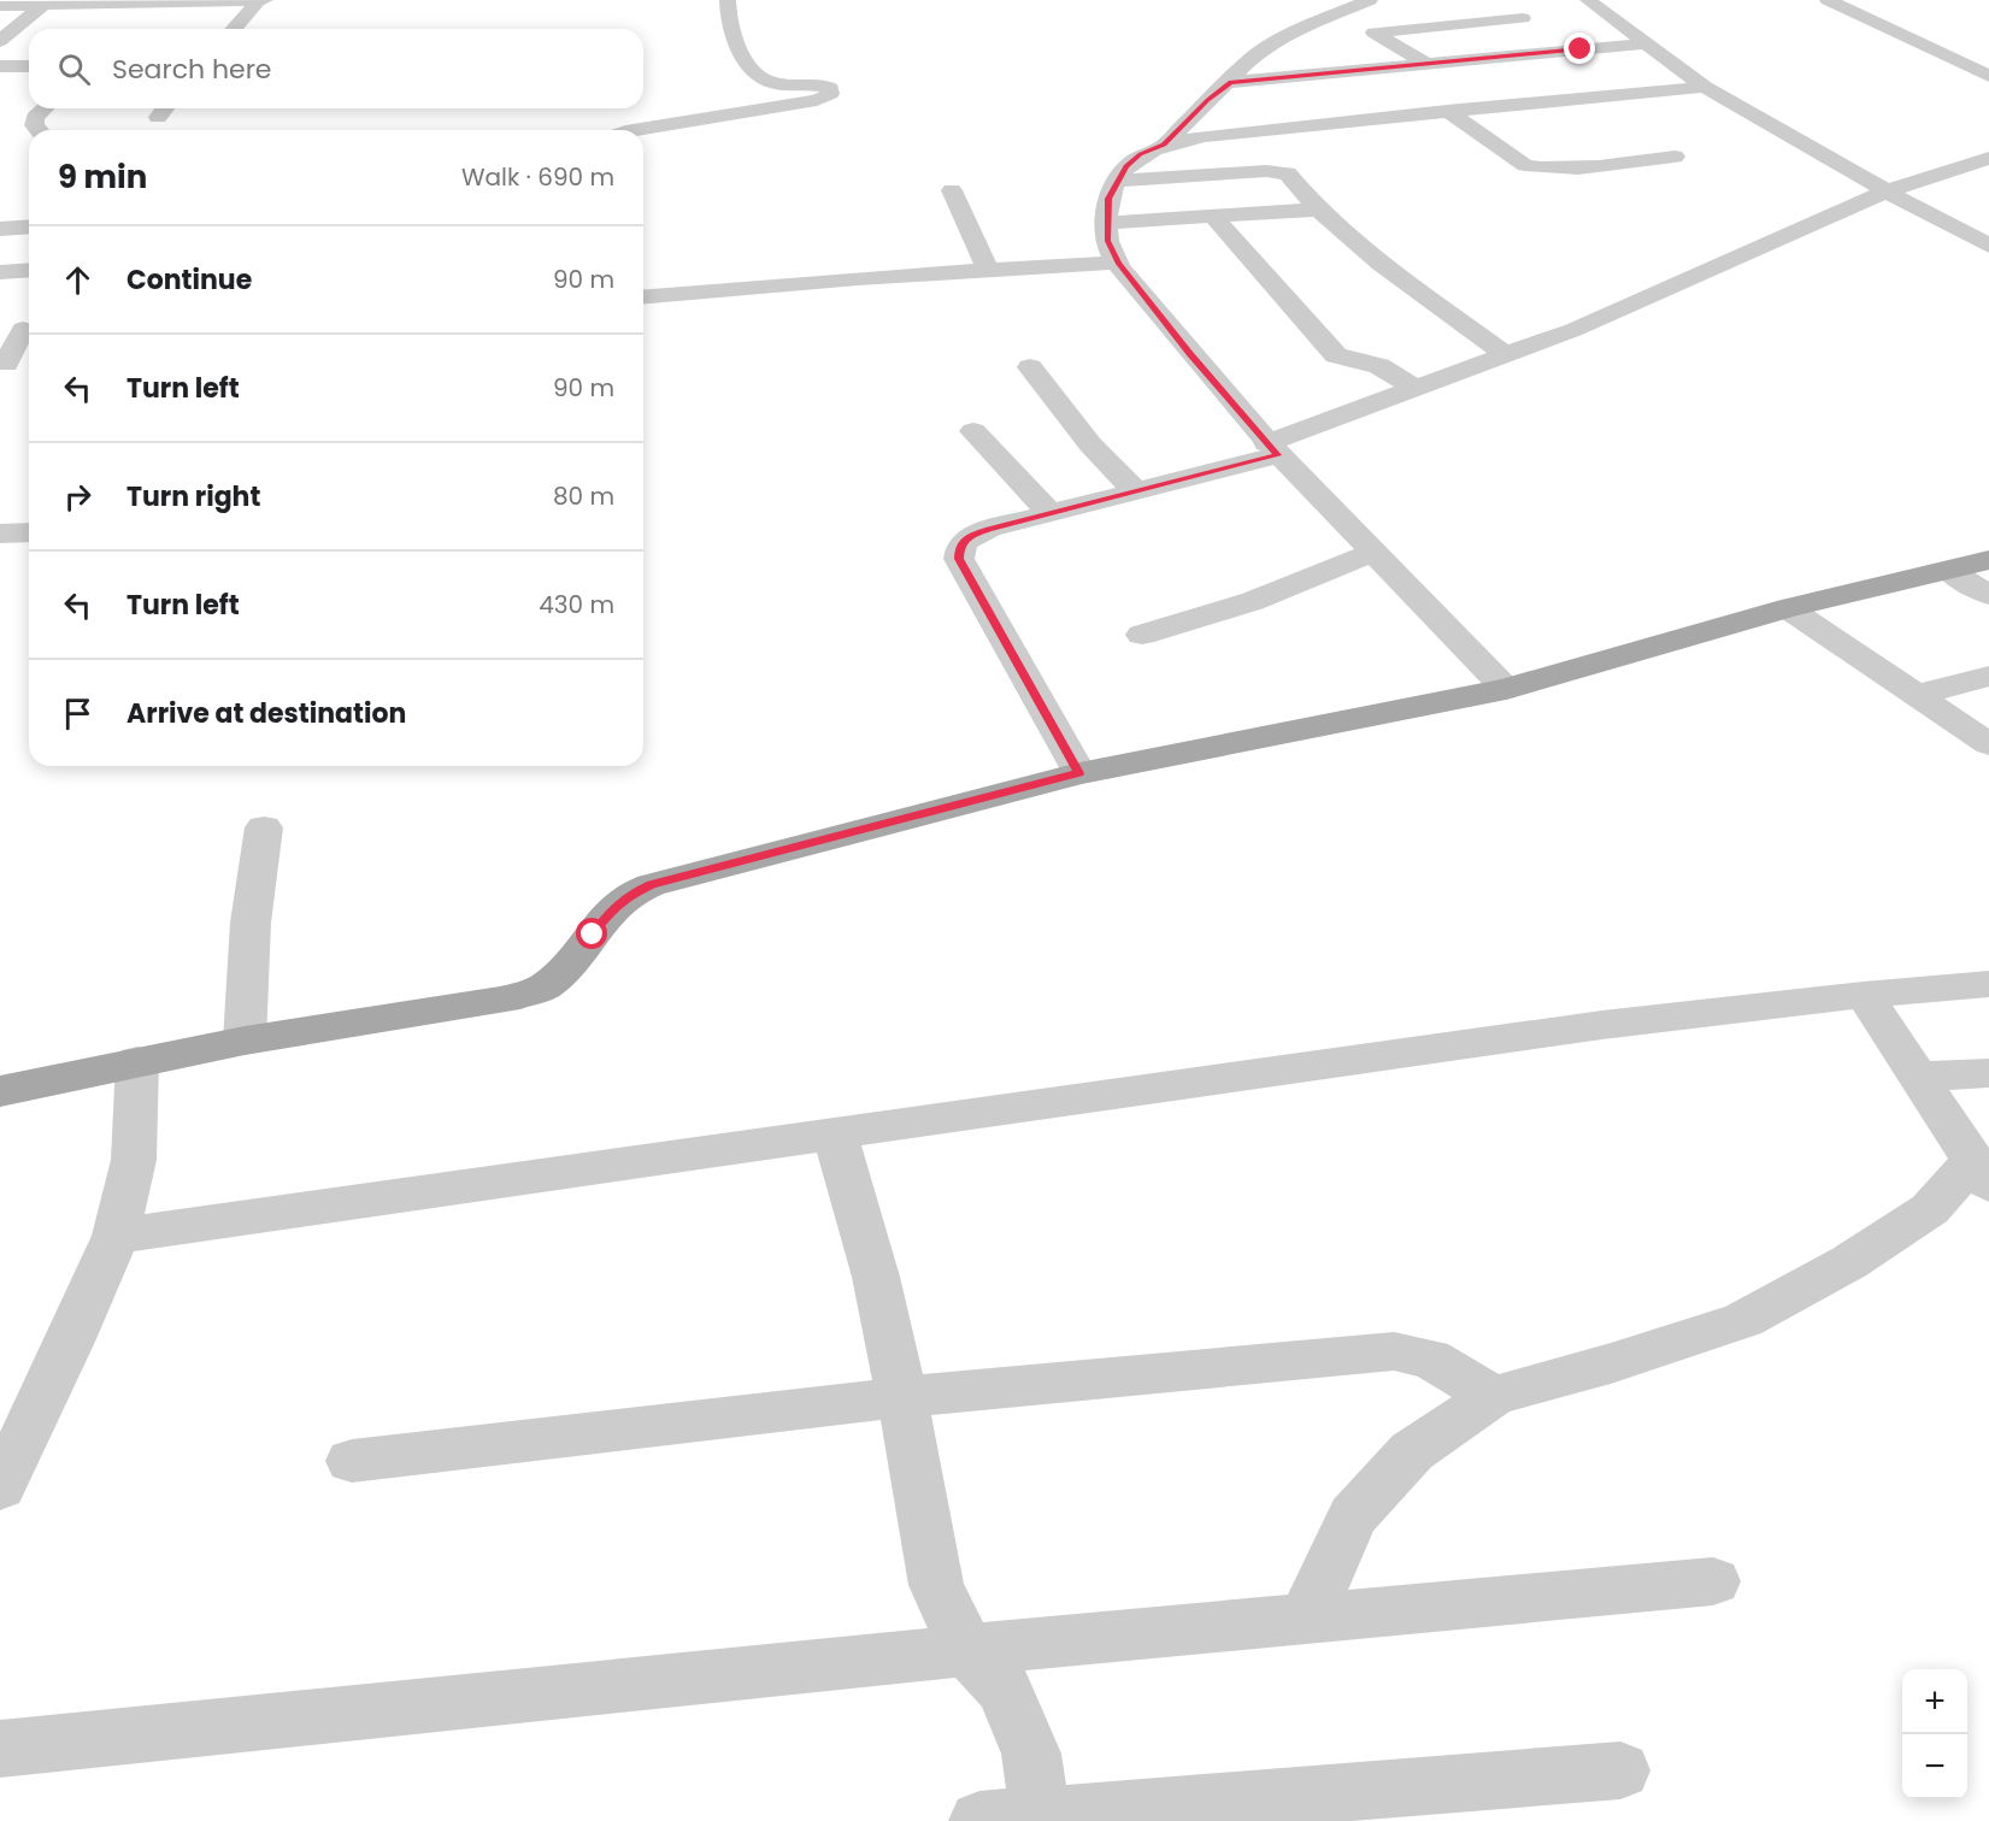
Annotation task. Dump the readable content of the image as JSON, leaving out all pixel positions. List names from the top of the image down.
{
  "page": {
    "search": "Search here",
    "heading": ["9 min", "Walk · 690 m"],
    "list": [
      ["Continue", "90 m"],
      ["Turn left", "90 m"],
      ["Turn right", "80 m"],
      ["Turn left", "430 m"],
      "Arrive at destination"
    ],
    "map_buttons": ["+", "−"]
  }
}
